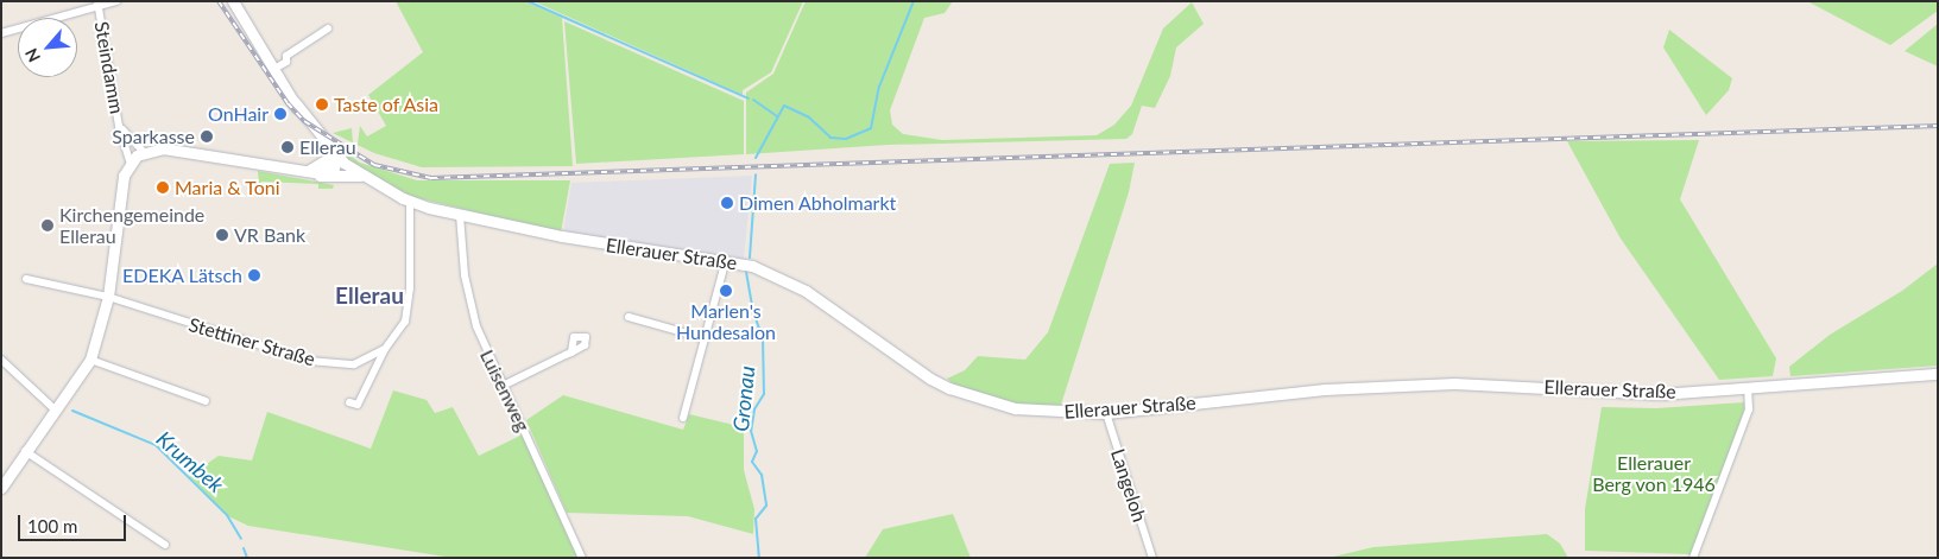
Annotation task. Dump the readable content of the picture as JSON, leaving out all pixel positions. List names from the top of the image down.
{
  "streets": {
    "main road": ["Ellerauer Straße"],
    "street": [
      "Steindamm",
      "Stettiner Straße",
      "Luisenweg",
      "Langeloh"
    ]
  },
  "crossings": [
    ["Ellerauer Straße", "Stettiner Straße"],
    ["Ellerauer Straße", "Luisenweg"],
    ["Ellerauer Straße", "Langeloh"]
  ],
  "districts": ["Ellerau"],
  "water": ["Gronau", "Krumbek"],
  "parks": ["Ellerauer Berg von 1946"],
  "places": [
    "Taste of Asia",
    "OnHair",
    "Sparkasse",
    "Ellerau",
    "Maria & Toni",
    "Dimen Abholmarkt",
    "Kirchengemeinde Ellerau",
    "VR Bank",
    "EDEKA Lätsch",
    "Marlen's Hundesalon"
  ],
  "scale_bar": "100 m",
  "north": "bottom left"
}
